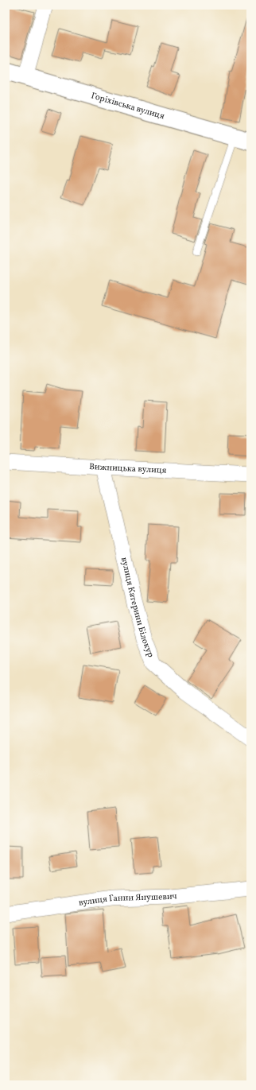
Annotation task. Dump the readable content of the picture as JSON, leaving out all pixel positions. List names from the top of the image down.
{
  "streets": {
    "street": [
      "Горіхівська вулиця",
      "Вижницька вулиця",
      "вулиця Катерини Білокур",
      "вулиця Ганни Янушевич"
    ]
  },
  "crossings": [
    ["Вижницька вулиця", "вулиця Катерини Білокур"]
  ]
}
